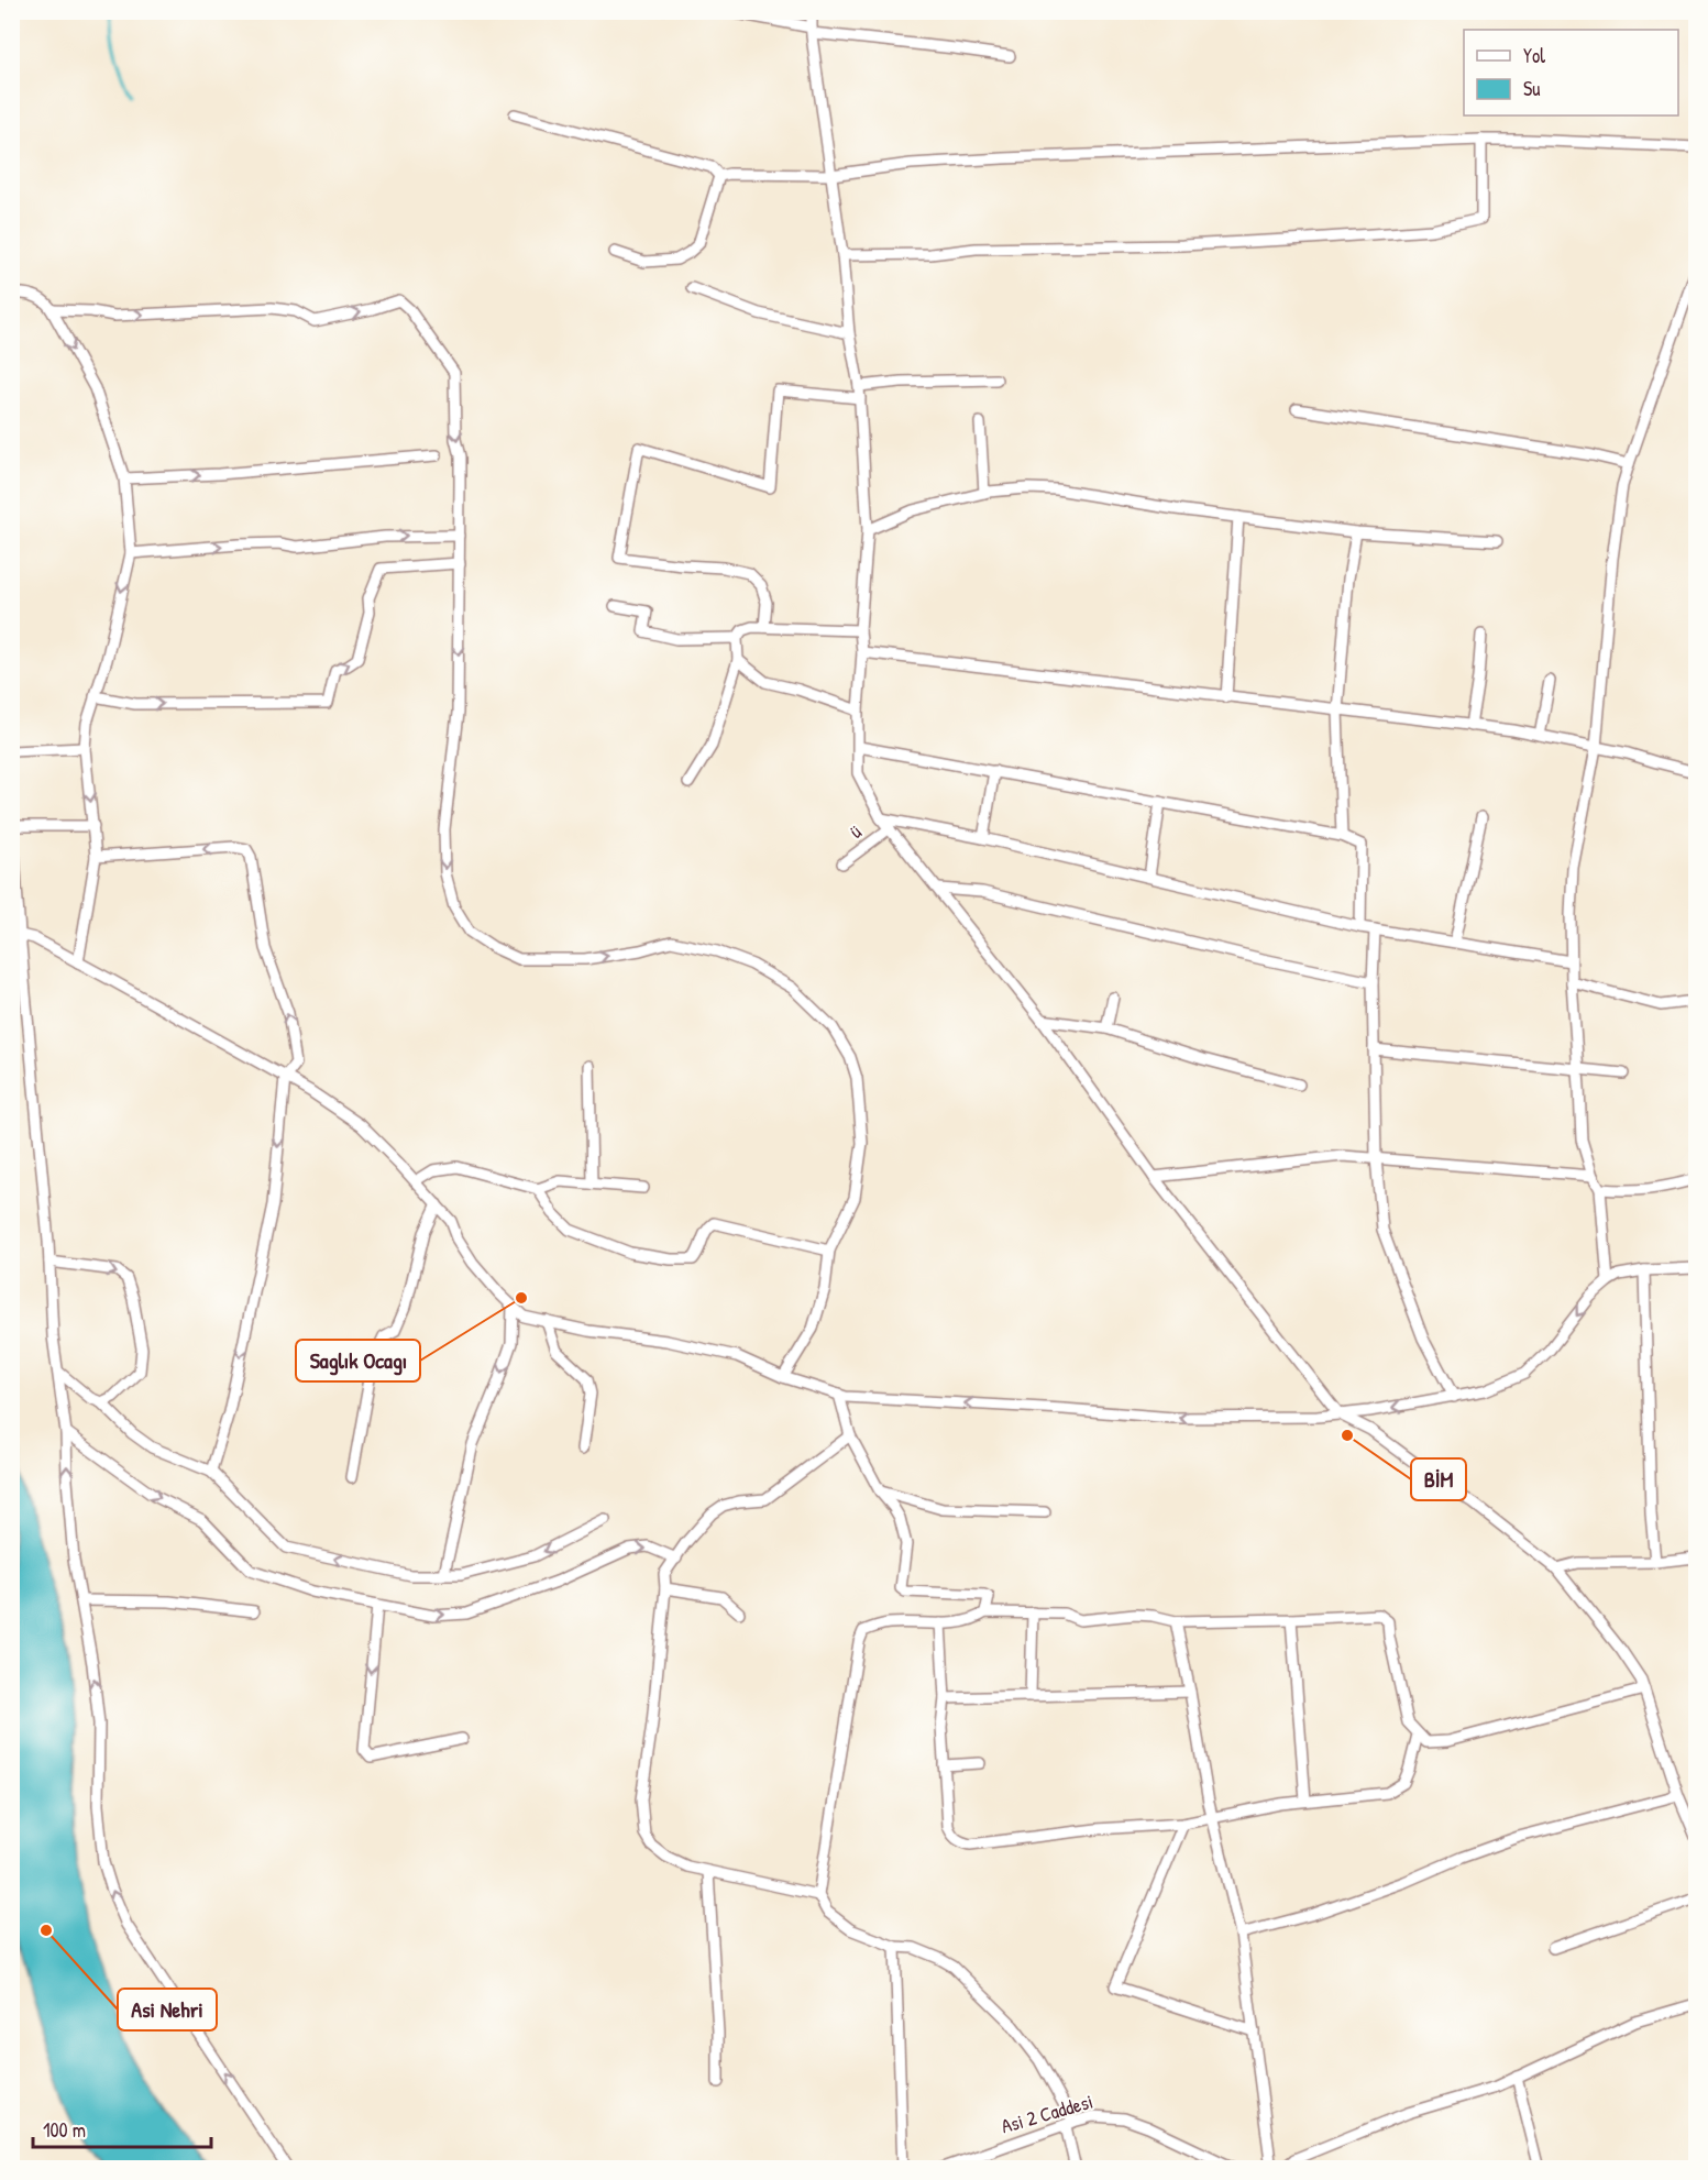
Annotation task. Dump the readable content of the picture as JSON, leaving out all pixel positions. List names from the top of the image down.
{
  "streets": {
    "street": ["ü", "Asi 2 Caddesi"]
  },
  "places": ["Saglık Ocagı", "BİM", "Asi Nehri"],
  "legend": ["Yol", "Su"],
  "scale_bar": "100 m"
}
